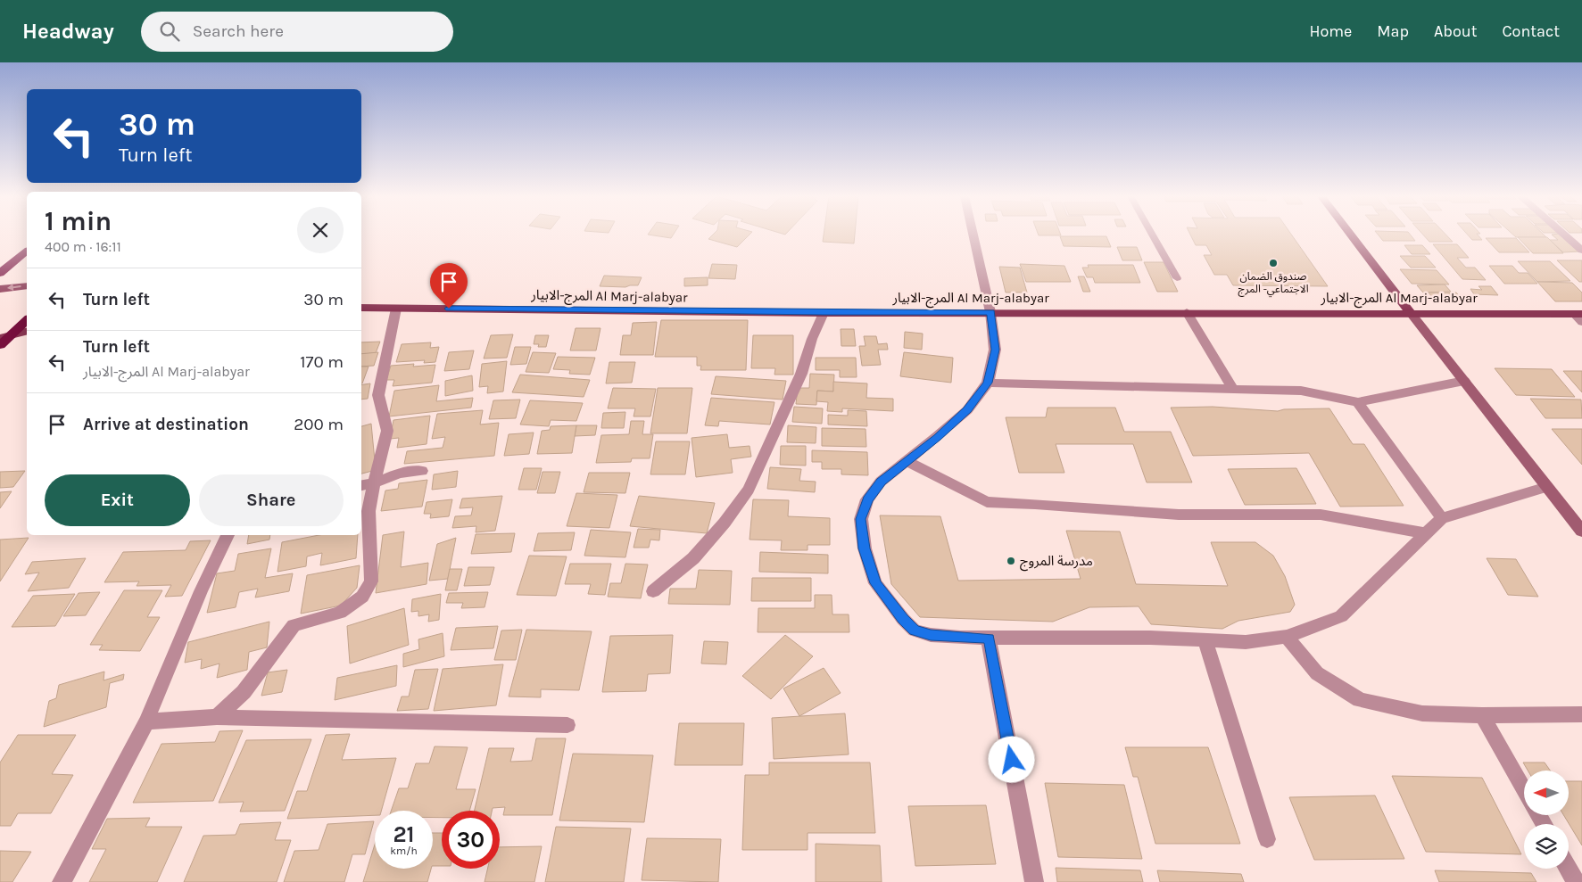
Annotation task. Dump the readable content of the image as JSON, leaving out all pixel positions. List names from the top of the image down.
{
  "streets": {
    "main road": ["المرج-الابيار Al Marj-alabyar"]
  },
  "places": ["صندوق الضمان الاجتماعي- المرج", "مدرسة المروج"],
  "north": "left",
  "page": {
    "header": "Headway",
    "search": "Search here",
    "nav": [
      "Home",
      "Map",
      "About",
      "Contact"
    ],
    "turn": ["30 m", "Turn left"],
    "heading": ["1 min", "400 m · 16:11"],
    "list": [
      {
        "name": "Turn left",
        "value": "30 m"
      },
      {
        "name": "Turn left",
        "note": "المرج-الابيار Al Marj-alabyar",
        "value": "170 m"
      },
      {
        "name": "Arrive at destination",
        "value": "200 m"
      }
    ],
    "buttons": ["Exit", "Share"],
    "speed": "21 km/h",
    "limit": "30"
  }
}
